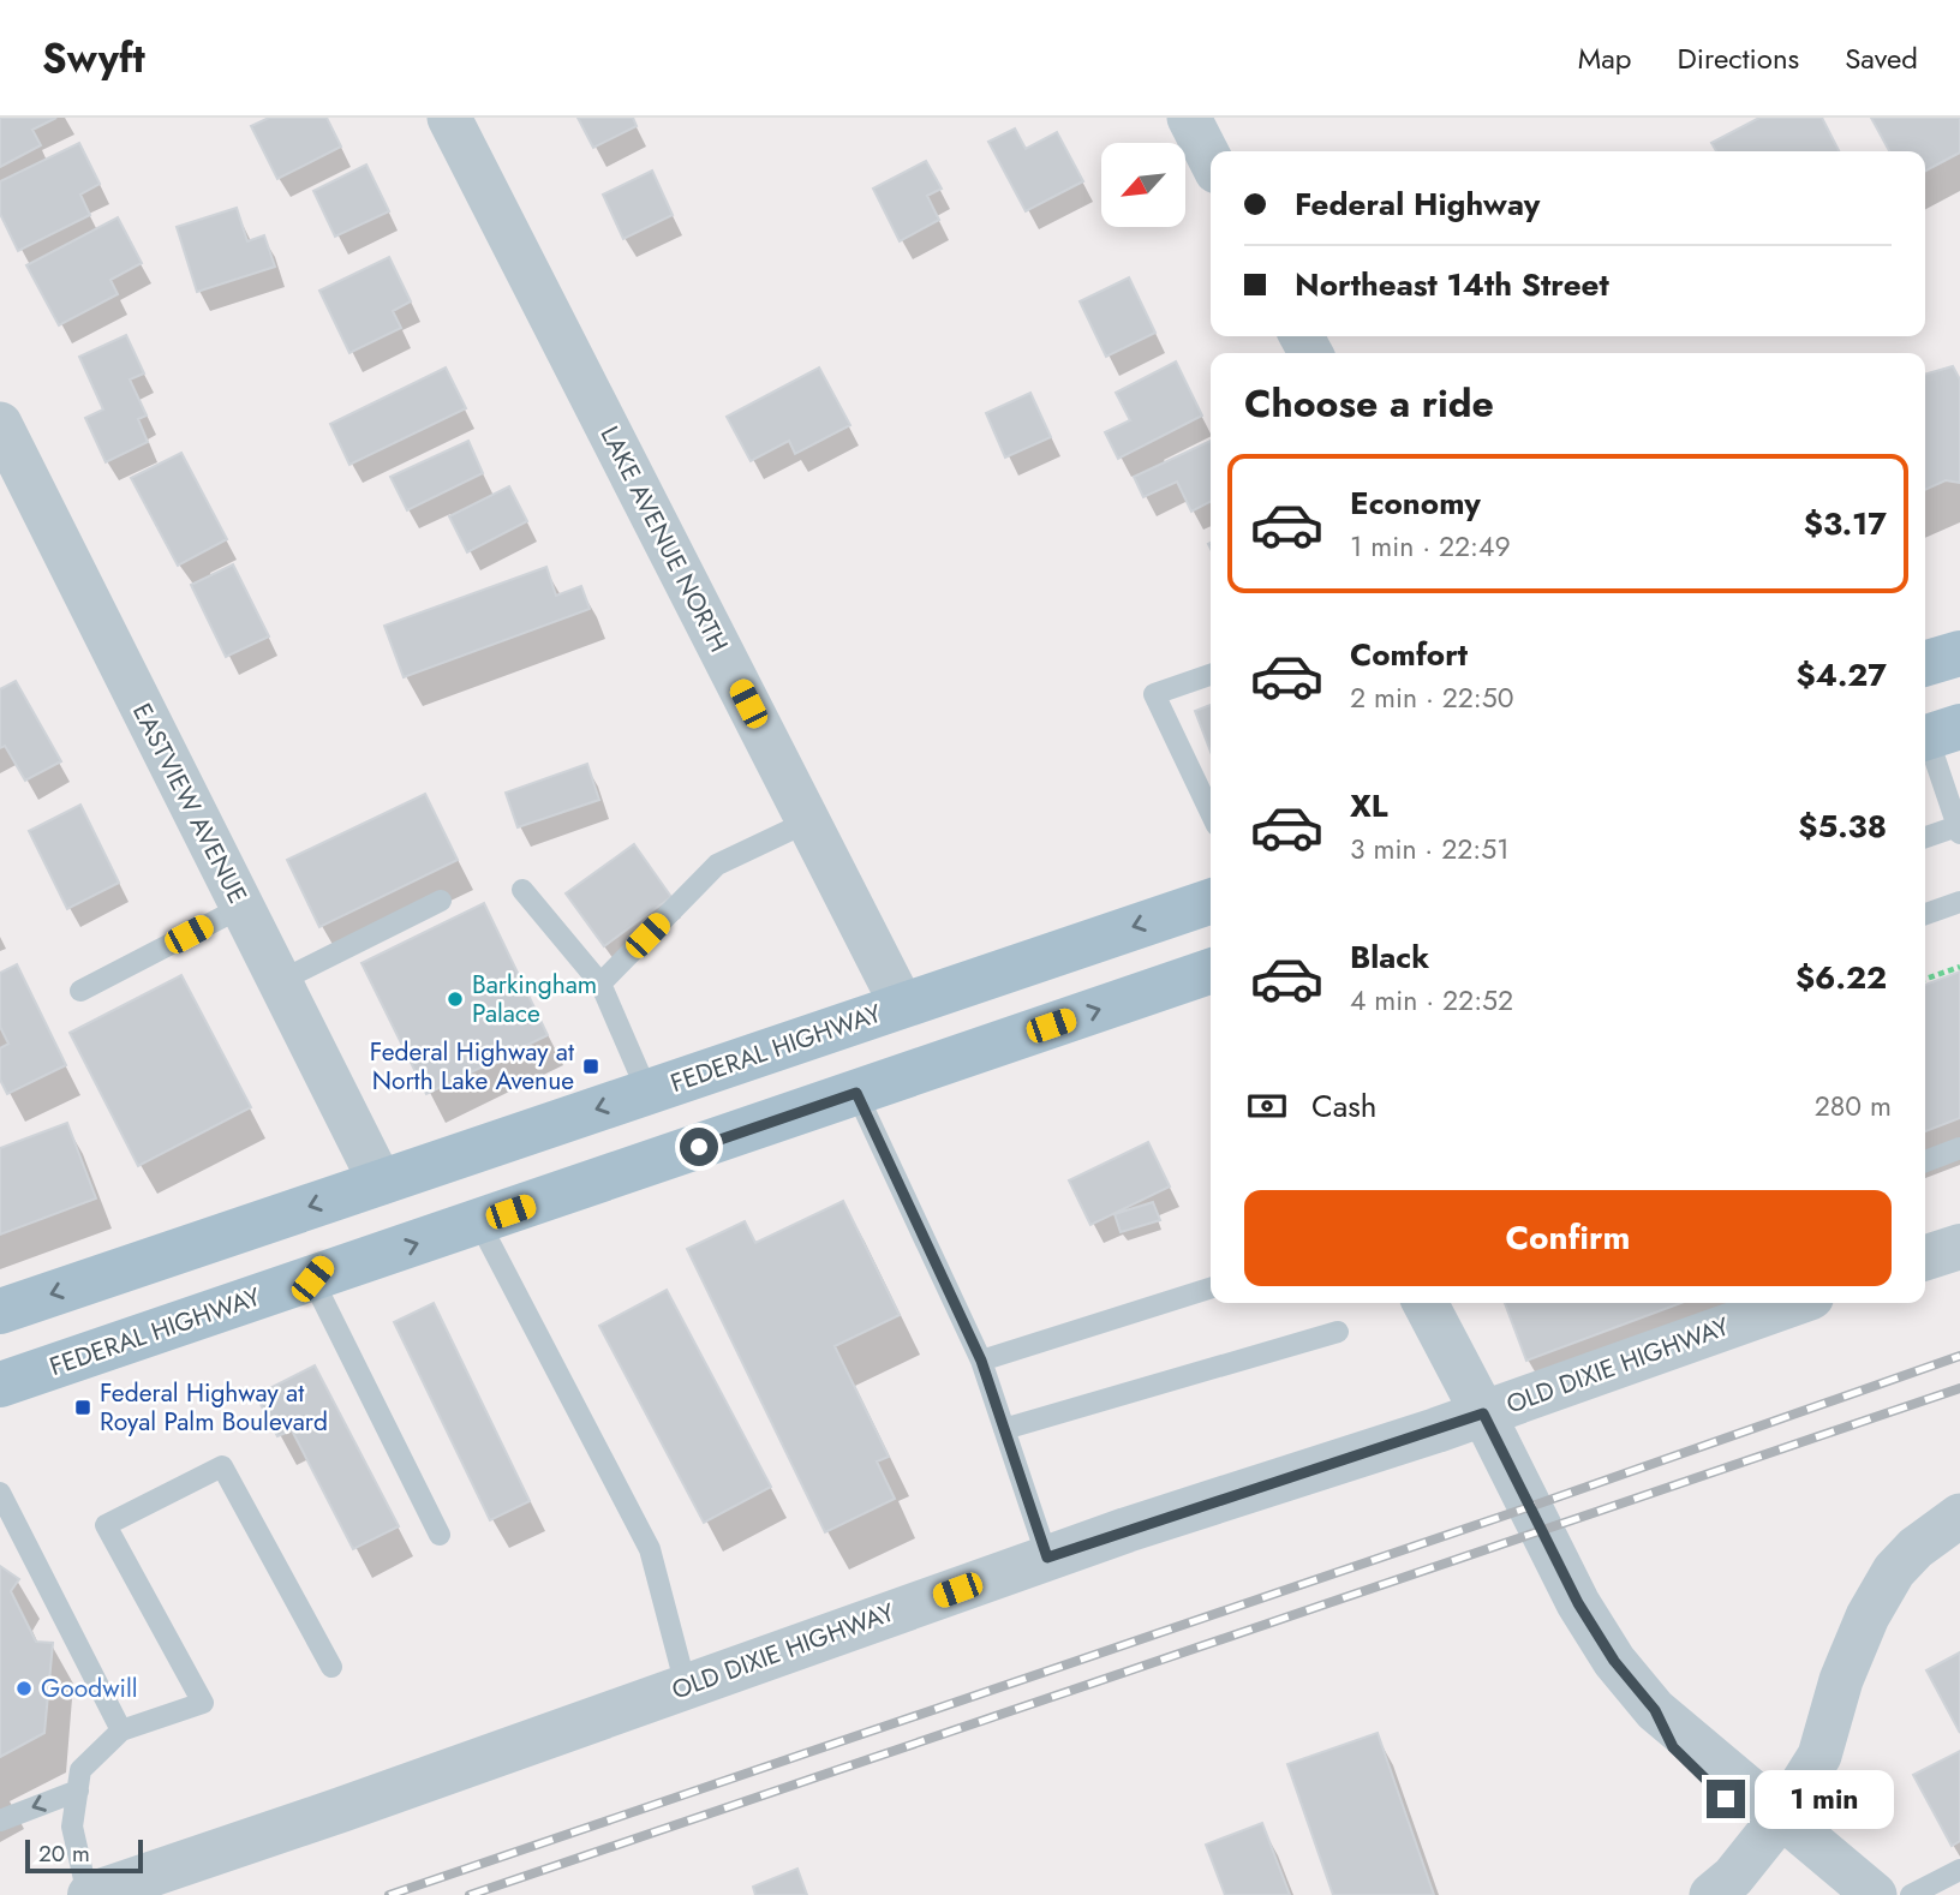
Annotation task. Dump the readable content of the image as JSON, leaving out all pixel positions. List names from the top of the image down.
{
  "streets": {
    "main road": ["FEDERAL HIGHWAY"],
    "street": ["LAKE AVENUE NORTH", "EASTVIEW AVENUE", "OLD DIXIE HIGHWAY"]
  },
  "crossings": [
    ["LAKE AVENUE NORTH", "FEDERAL HIGHWAY"],
    ["EASTVIEW AVENUE", "FEDERAL HIGHWAY"]
  ],
  "places": {
    "other": ["Barkingham Palace", "Goodwill"],
    "transit": ["Federal Highway at North Lake Avenue", "Federal Highway at Royal Palm Boulevard"]
  },
  "scale_bar": "20 m",
  "north": "bottom left",
  "page": {
    "header": "Swyft",
    "nav": ["Map", "Directions", "Saved"],
    "banner": ["Federal Highway", "Northeast 14th Street"],
    "heading": "Choose a ride",
    "list": [
      {
        "name": "Economy",
        "note": "1 min · 22:49",
        "value": "$3.17"
      },
      {
        "name": "Comfort",
        "note": "2 min · 22:50",
        "value": "$4.27"
      },
      {
        "name": "XL",
        "note": "3 min · 22:51",
        "value": "$5.38"
      },
      {
        "name": "Black",
        "note": "4 min · 22:52",
        "value": "$6.22"
      }
    ],
    "pay": ["Cash", "280 m"],
    "buttons": "Confirm",
    "bubble": "1 min",
    "scale": "20 m"
  }
}
